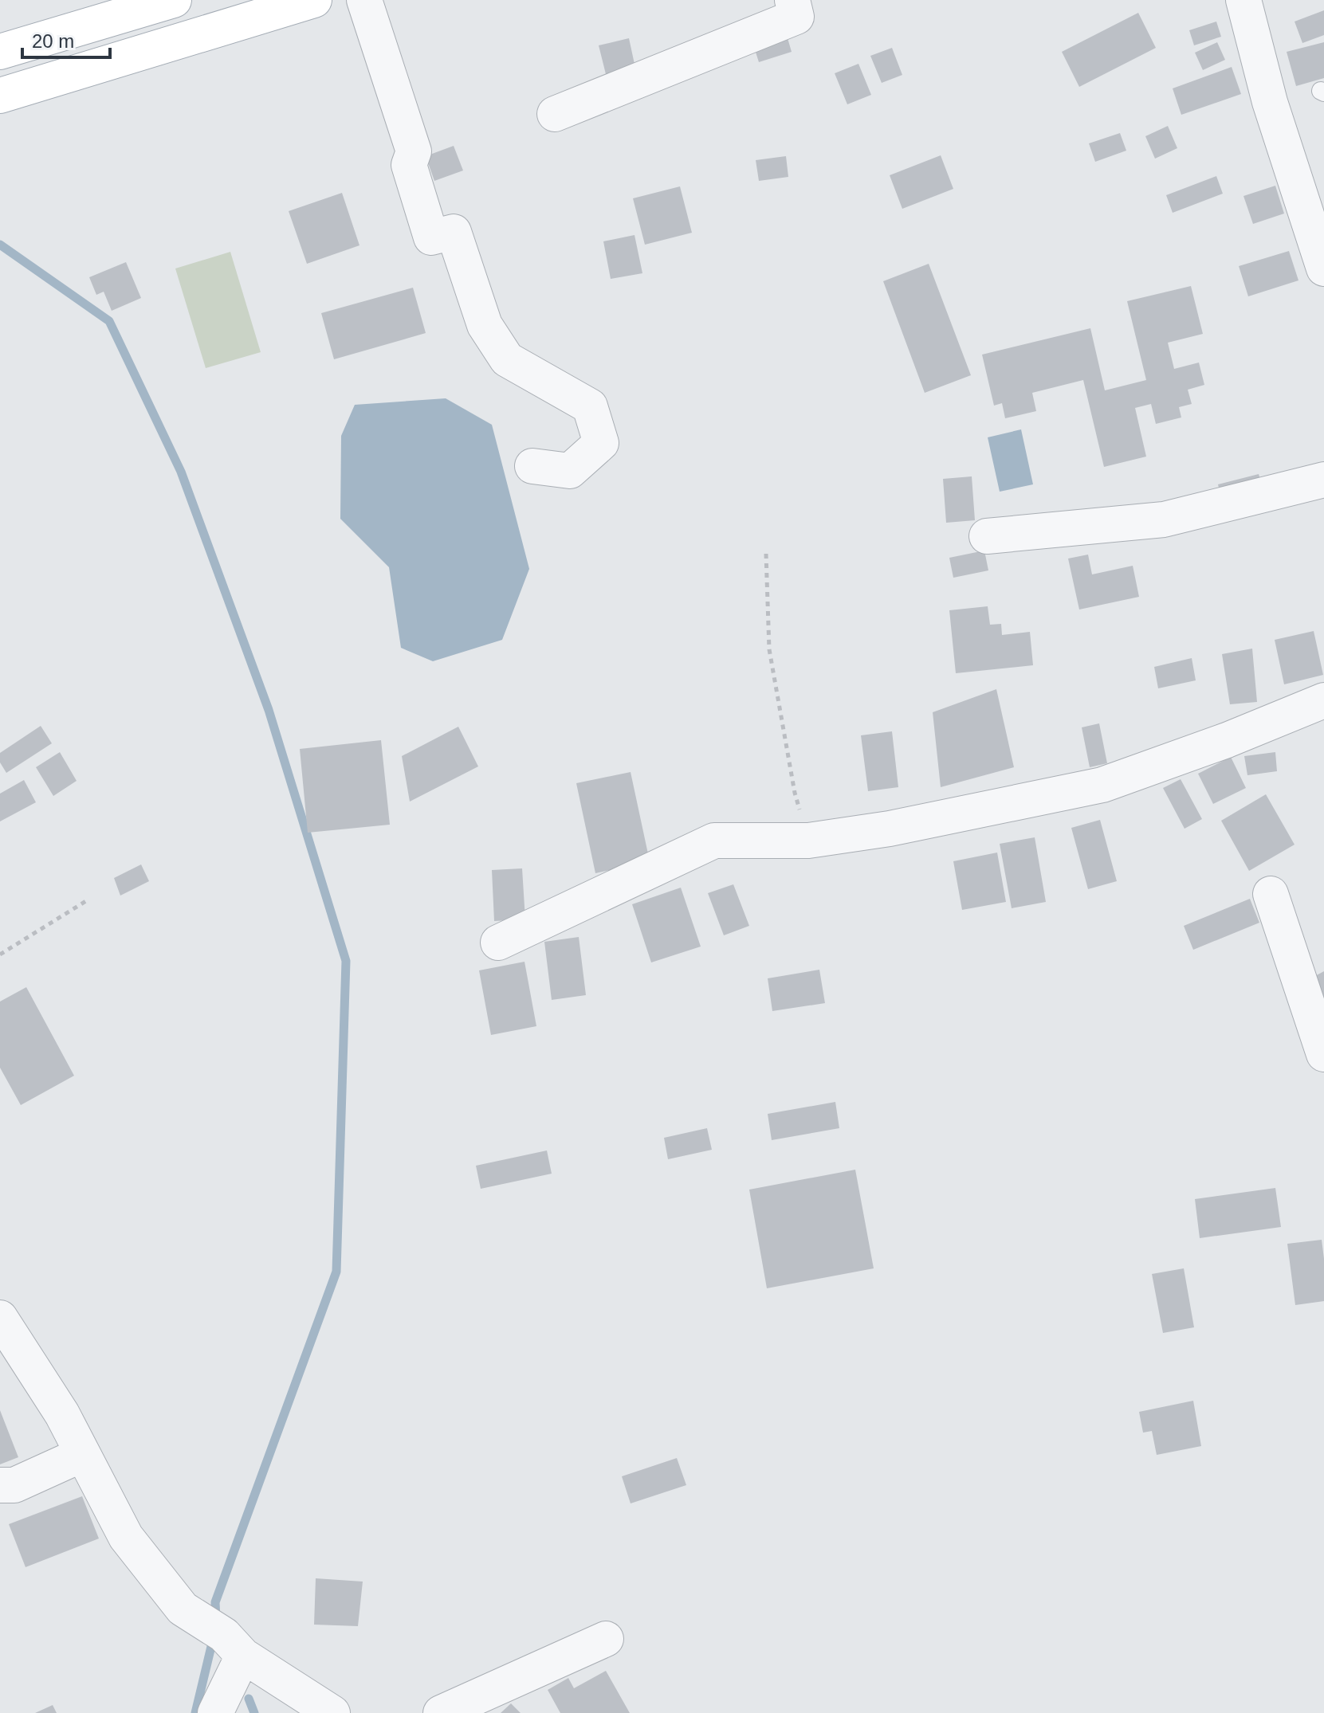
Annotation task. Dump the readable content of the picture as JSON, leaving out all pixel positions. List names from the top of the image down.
{
  "scale_bar": "20 m"
}
